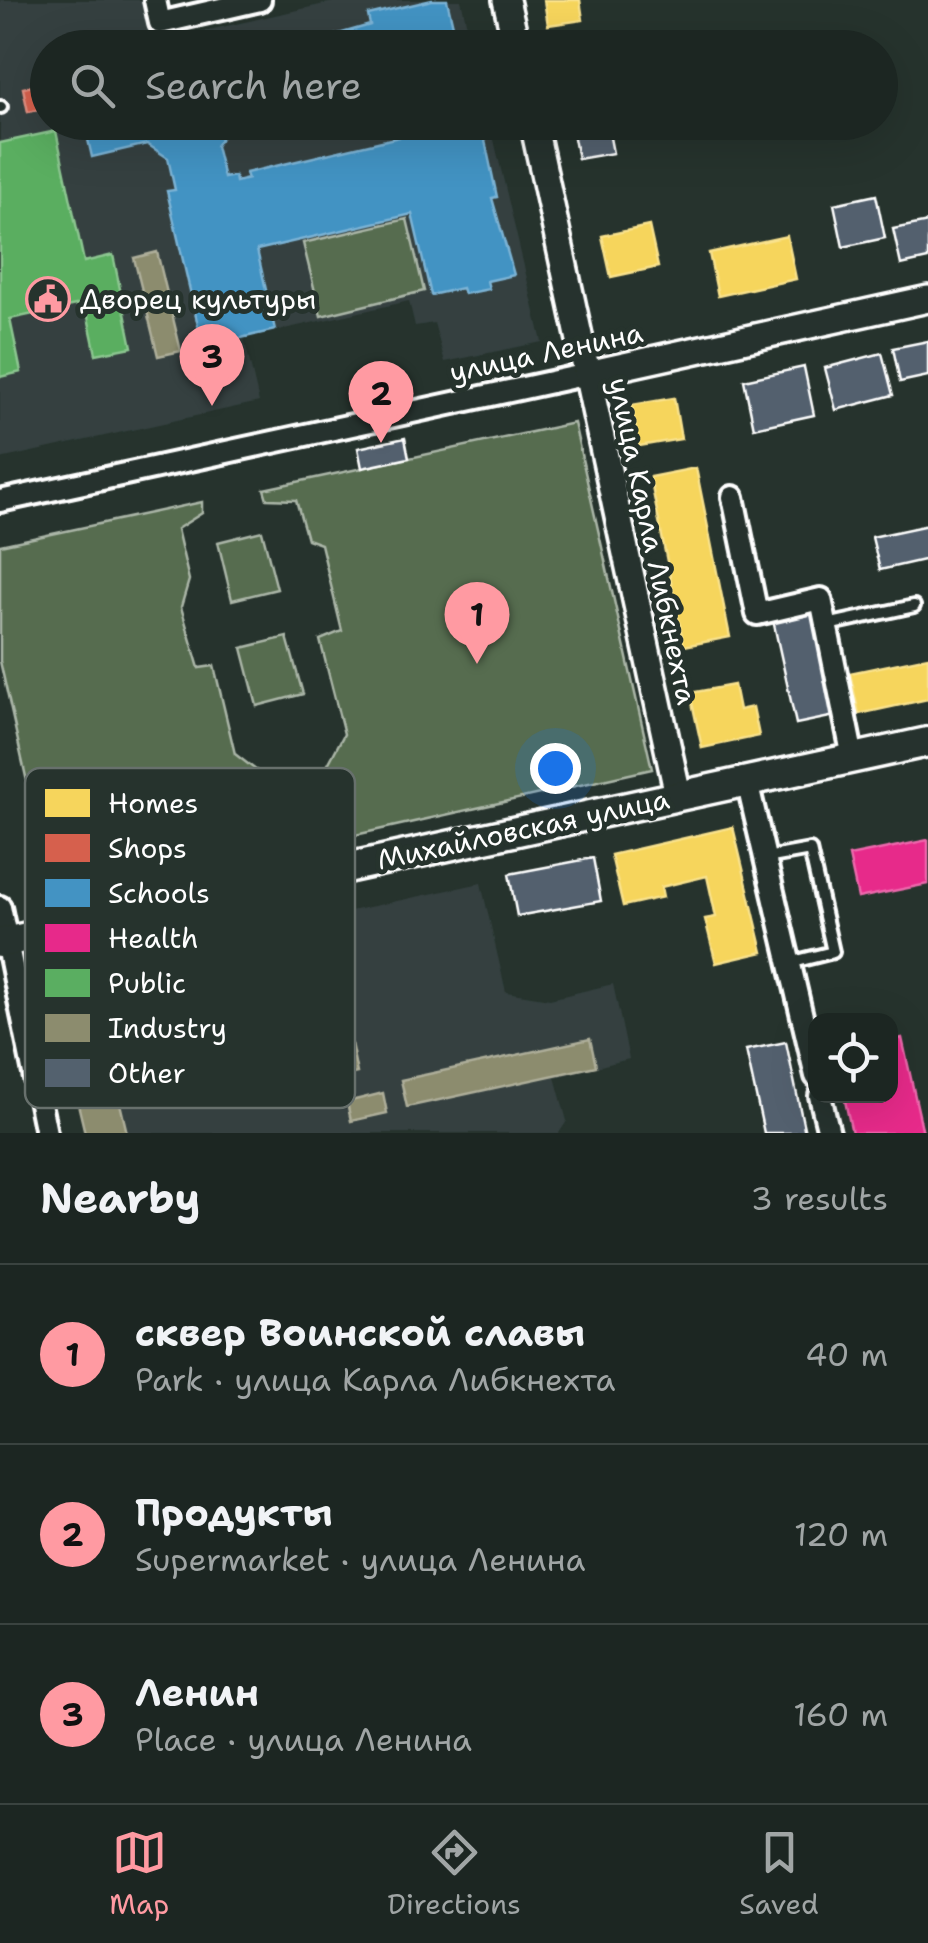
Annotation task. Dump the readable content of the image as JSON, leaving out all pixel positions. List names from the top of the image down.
{
  "streets": {
    "main road": ["Михайловская улица"],
    "street": ["улица Ленина", "улица Карла Либкнехта"]
  },
  "crossings": [
    ["улица Ленина", "улица Карла Либкнехта"],
    ["улица Карла Либкнехта", "Михайловская улица"]
  ],
  "places": {
    "public building": ["Дворец культуры"]
  },
  "legend": [
    "Homes",
    "Shops",
    "Schools",
    "Health",
    "Public",
    "Industry",
    "Other"
  ],
  "page": {
    "search": "Search here",
    "pins": ["3", "2", "1"],
    "heading": ["Nearby", "3 results"],
    "list": [
      {
        "mark": "1",
        "name": "сквер Воинской славы",
        "note": "Park · улица Карла Либкнехта",
        "value": "40 m"
      },
      {
        "mark": "2",
        "name": "Продукты",
        "note": "Supermarket · улица Ленина",
        "value": "120 m"
      },
      {
        "mark": "3",
        "name": "Ленин",
        "note": "Place · улица Ленина",
        "value": "160 m"
      }
    ],
    "nav": ["Map", "Directions", "Saved"]
  }
}
